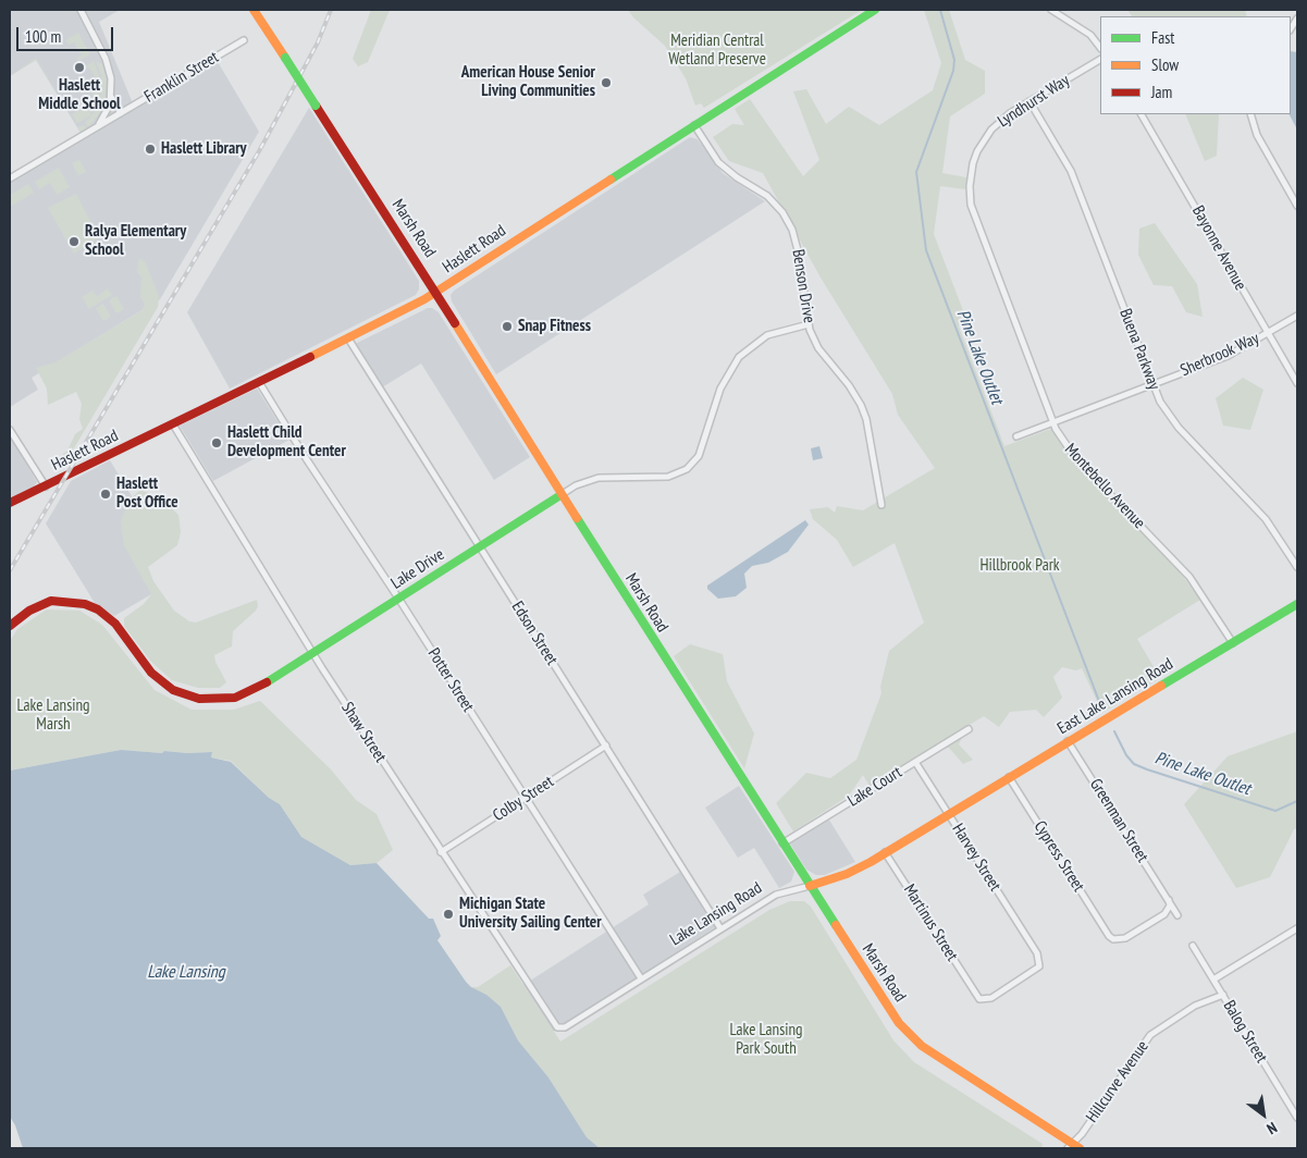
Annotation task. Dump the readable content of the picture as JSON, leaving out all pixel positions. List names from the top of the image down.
{
  "streets": {
    "main road": [
      "Marsh Road",
      "Haslett Road",
      "Lake Drive",
      "East Lake Lansing Road",
      "Lake Lansing Road"
    ],
    "street": [
      "Franklin Street",
      "Lyndhurst Way",
      "Bayonne Avenue",
      "Benson Drive",
      "Buena Parkway",
      "Sherbrook Way",
      "Montebello Avenue",
      "Edson Street",
      "Potter Street",
      "Shaw Street",
      "Lake Court",
      "Colby Street",
      "Greenman Street",
      "Cypress Street",
      "Harvey Street",
      "Martinus Street",
      "Balog Street",
      "Hillcurve Avenue"
    ]
  },
  "crossings": [
    ["Lyndhurst Way", "Buena Parkway"],
    ["Lyndhurst Way", "Montebello Avenue"],
    ["Marsh Road", "Haslett Road"],
    ["Marsh Road", "Lake Drive"],
    ["Marsh Road", "Lake Court"],
    ["Marsh Road", "Lake Lansing Road"],
    ["Marsh Road", "Hillcurve Avenue"],
    ["Bayonne Avenue", "Sherbrook Way"],
    ["Haslett Road", "Benson Drive"],
    ["Haslett Road", "Edson Street"],
    ["Haslett Road", "Potter Street"],
    ["Haslett Road", "Shaw Street"],
    ["Benson Drive", "Lake Drive"],
    ["Buena Parkway", "Sherbrook Way"],
    ["Sherbrook Way", "Montebello Avenue"],
    ["Montebello Avenue", "East Lake Lansing Road"],
    ["Lake Drive", "Edson Street"],
    ["Lake Drive", "Potter Street"],
    ["Lake Drive", "Shaw Street"],
    ["Edson Street", "Colby Street"],
    ["Edson Street", "Lake Lansing Road"],
    ["Potter Street", "Colby Street"],
    ["Potter Street", "Lake Lansing Road"],
    ["East Lake Lansing Road", "Greenman Street"],
    ["East Lake Lansing Road", "Cypress Street"],
    ["East Lake Lansing Road", "Harvey Street"],
    ["East Lake Lansing Road", "Lake Lansing Road"],
    ["Shaw Street", "Colby Street"],
    ["Shaw Street", "Lake Lansing Road"],
    ["Lake Court", "Harvey Street"],
    ["Greenman Street", "Cypress Street"],
    ["Harvey Street", "Lake Lansing Road"],
    ["Harvey Street", "Martinus Street"],
    ["Lake Lansing Road", "Martinus Street"],
    ["Balog Street", "Hillcurve Avenue"]
  ],
  "water": ["Pine Lake Outlet", "Lake Lansing"],
  "parks": [
    "Meridian Central Wetland Preserve",
    "Hillbrook Park",
    "Lake Lansing Marsh",
    "Lake Lansing Park South"
  ],
  "places": [
    "Haslett Middle School",
    "American House Senior Living Communities",
    "Haslett Library",
    "Ralya Elementary School",
    "Snap Fitness",
    "Haslett Child Development Center",
    "Haslett Post Office",
    "Michigan State University Sailing Center"
  ],
  "legend": ["Fast", "Slow", "Jam"],
  "scale_bar": "100 m",
  "north": "bottom right"
}
